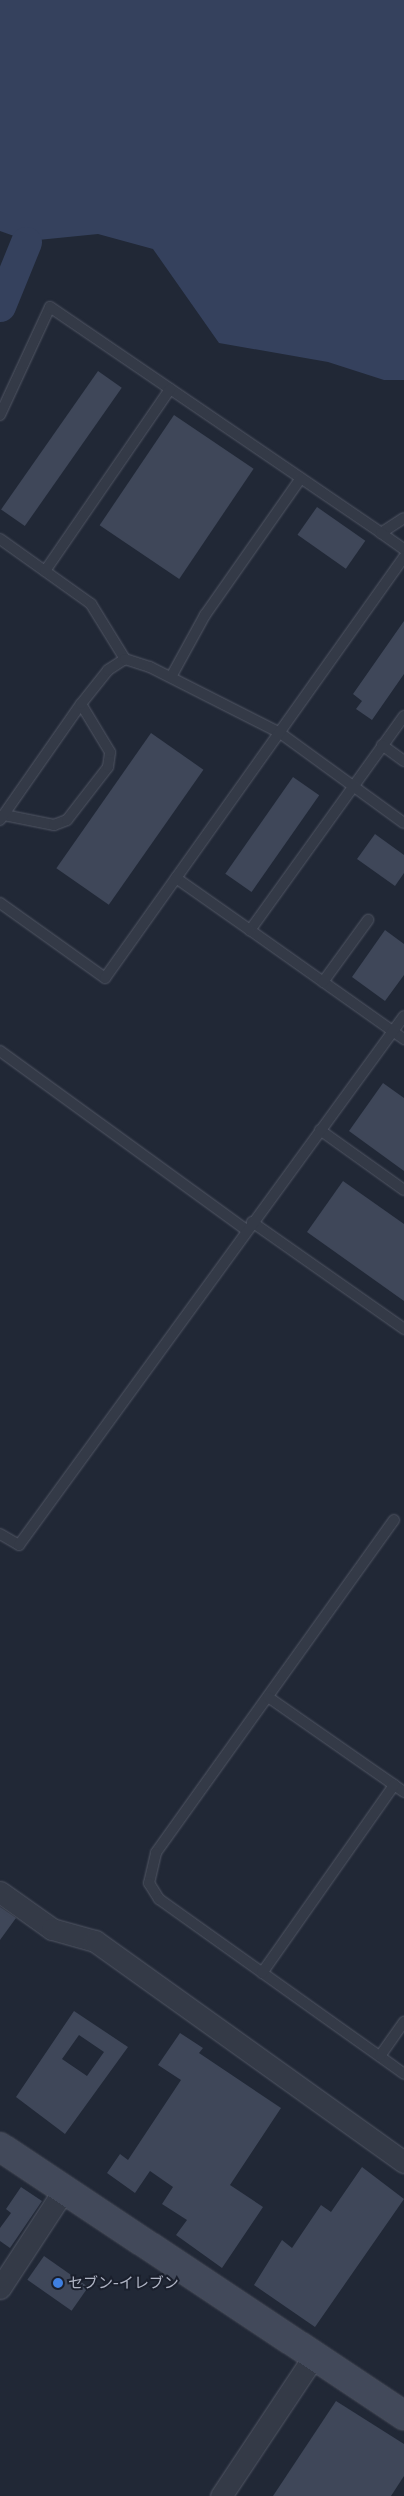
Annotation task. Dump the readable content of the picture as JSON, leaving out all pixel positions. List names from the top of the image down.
{
  "places": ["セブン-イレブン"]
}
